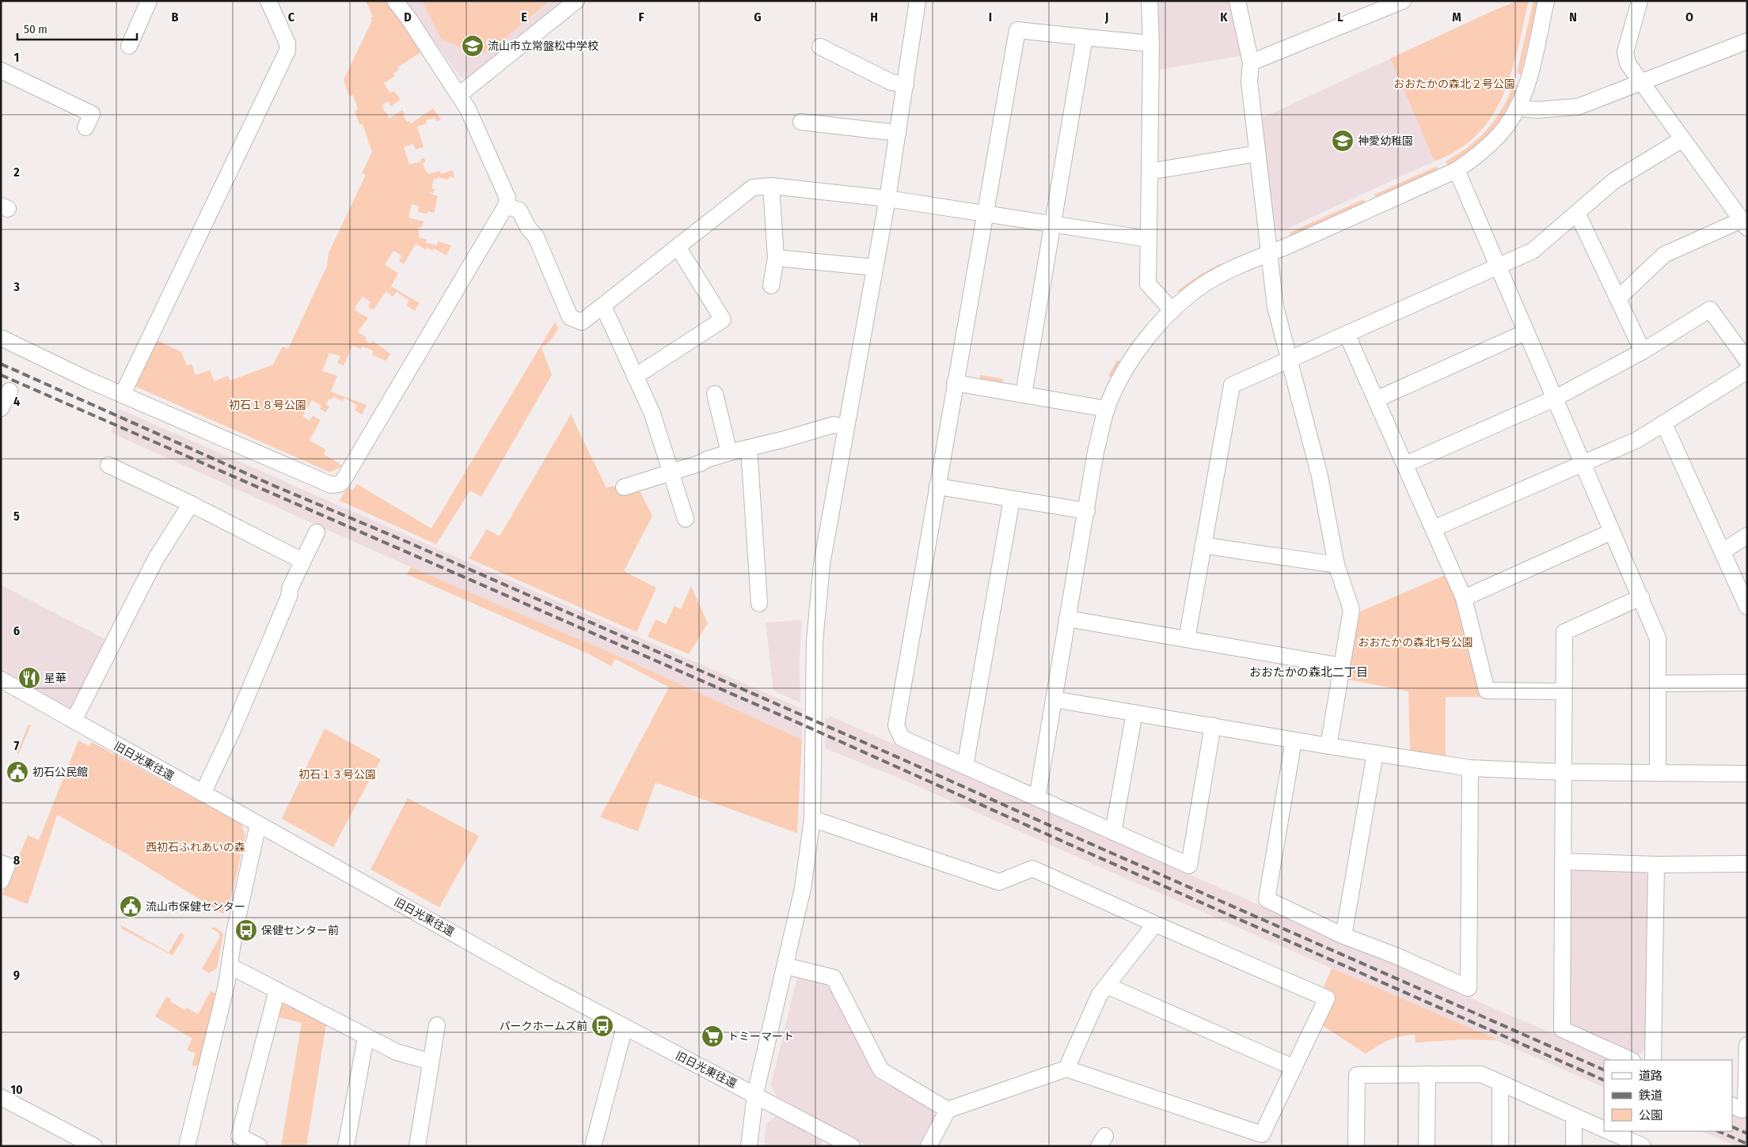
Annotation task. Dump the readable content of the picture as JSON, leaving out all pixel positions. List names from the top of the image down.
{
  "streets": {
    "street": ["旧日光東往還"]
  },
  "districts": ["おおたかの森北二丁目"],
  "parks": [
    "おおたかの森北２号公園",
    "初石１８号公園",
    "おおたかの森北1号公園",
    "初石１３号公園",
    "西初石ふれあいの森"
  ],
  "places": {
    "school or university": ["流山市立常盤松中学校", "神愛幼稚園"],
    "restaurant": ["星華"],
    "public building": ["初石公民館", "流山市保健センター"],
    "bus stop": ["保健センター前", "パークホームズ前"],
    "supermarket": ["トミーマート"]
  },
  "legend": ["道路", "鉄道", "公園"],
  "scale_bar": "50 m",
  "grid": {
    "columns": [
      "B",
      "C",
      "D",
      "E",
      "F",
      "G",
      "H",
      "I",
      "J",
      "K",
      "L",
      "M",
      "N",
      "O"
    ],
    "rows": [
      "1",
      "2",
      "3",
      "4",
      "5",
      "6",
      "7",
      "8",
      "9",
      "10"
    ]
  }
}
